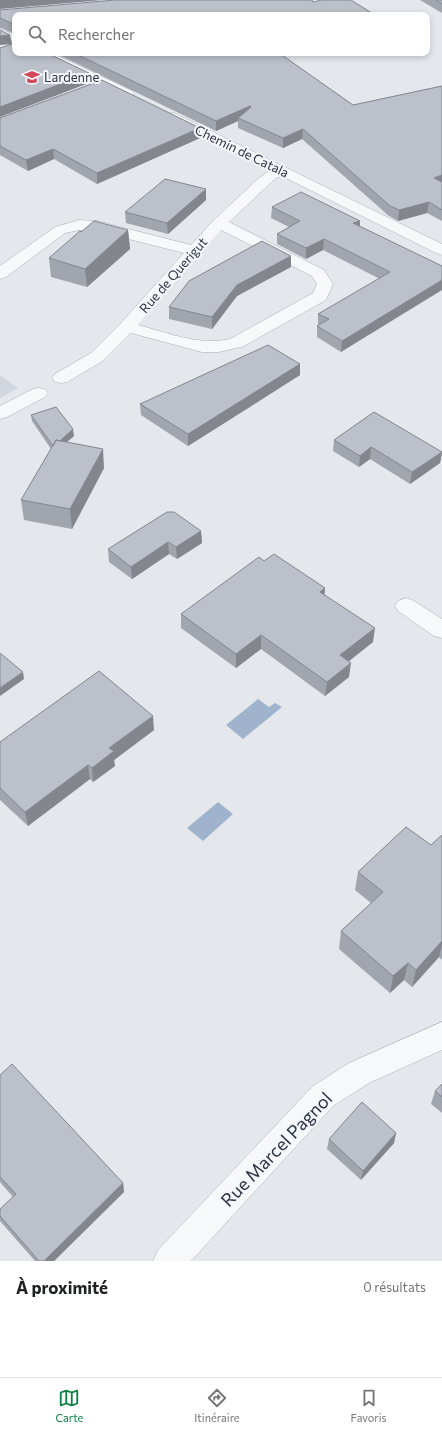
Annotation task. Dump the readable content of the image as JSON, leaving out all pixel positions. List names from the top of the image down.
{
  "streets": {
    "street": ["Chemin de Catala", "Rue de Querigut", "Rue Marcel Pagnol"]
  },
  "crossings": [
    ["Chemin de Catala", "Rue de Querigut"]
  ],
  "places": {
    "school or university": ["Lardenne"]
  },
  "page": {
    "search": "Rechercher",
    "heading": ["À proximité", "0 résultats"],
    "nav": ["Carte", "Itinéraire", "Favoris"]
  }
}
